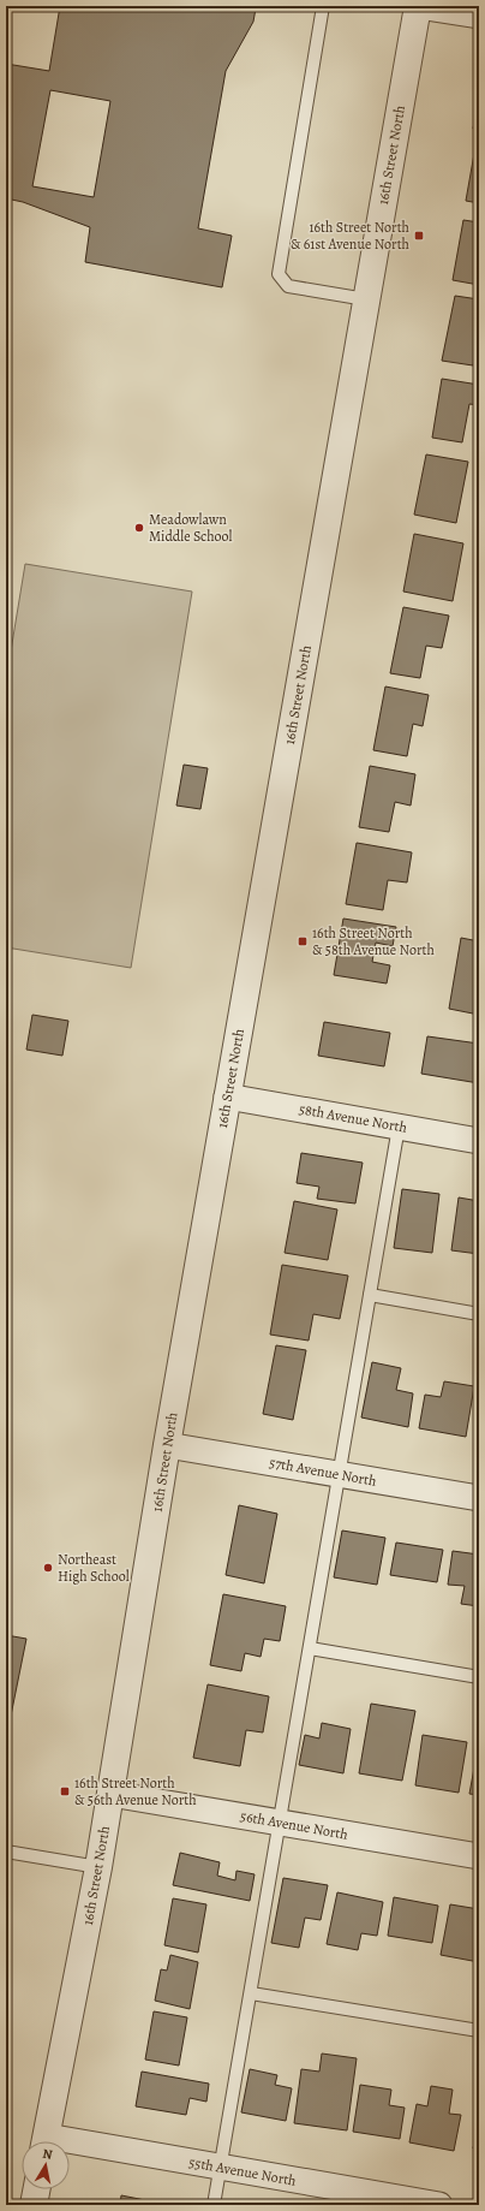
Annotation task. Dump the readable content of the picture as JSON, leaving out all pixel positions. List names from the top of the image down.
{
  "streets": {
    "street": [
      "16th Street North",
      "58th Avenue North",
      "57th Avenue North",
      "56th Avenue North",
      "55th Avenue North"
    ]
  },
  "crossings": [
    ["16th Street North", "58th Avenue North"],
    ["16th Street North", "57th Avenue North"],
    ["16th Street North", "56th Avenue North"]
  ],
  "places": {
    "transit": ["16th Street North & 61st Avenue North", "16th Street North & 58th Avenue North", "16th Street North & 56th Avenue North"],
    "other": ["Meadowlawn Middle School", "Northeast High School"]
  },
  "north": "top"
}
